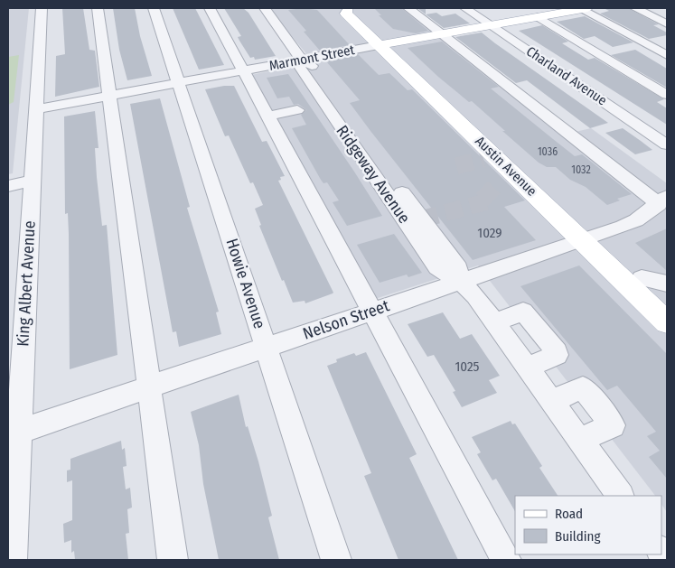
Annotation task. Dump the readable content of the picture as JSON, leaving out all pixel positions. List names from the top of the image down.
{
  "streets": {
    "main road": ["Marmont Street", "Austin Avenue"],
    "street": [
      "Charland Avenue",
      "Ridgeway Avenue",
      "King Albert Avenue",
      "Howie Avenue",
      "Nelson Street"
    ]
  },
  "crossings": [
    ["Marmont Street", "Charland Avenue"],
    ["Marmont Street", "Austin Avenue"],
    ["Marmont Street", "Ridgeway Avenue"],
    ["Marmont Street", "King Albert Avenue"],
    ["Marmont Street", "Howie Avenue"],
    ["Austin Avenue", "Nelson Street"],
    ["Ridgeway Avenue", "Nelson Street"],
    ["King Albert Avenue", "Nelson Street"],
    ["Howie Avenue", "Nelson Street"]
  ],
  "house_numbers": [
    "1036",
    "1032",
    "1029",
    "1025"
  ],
  "legend": ["Road", "Building"]
}
